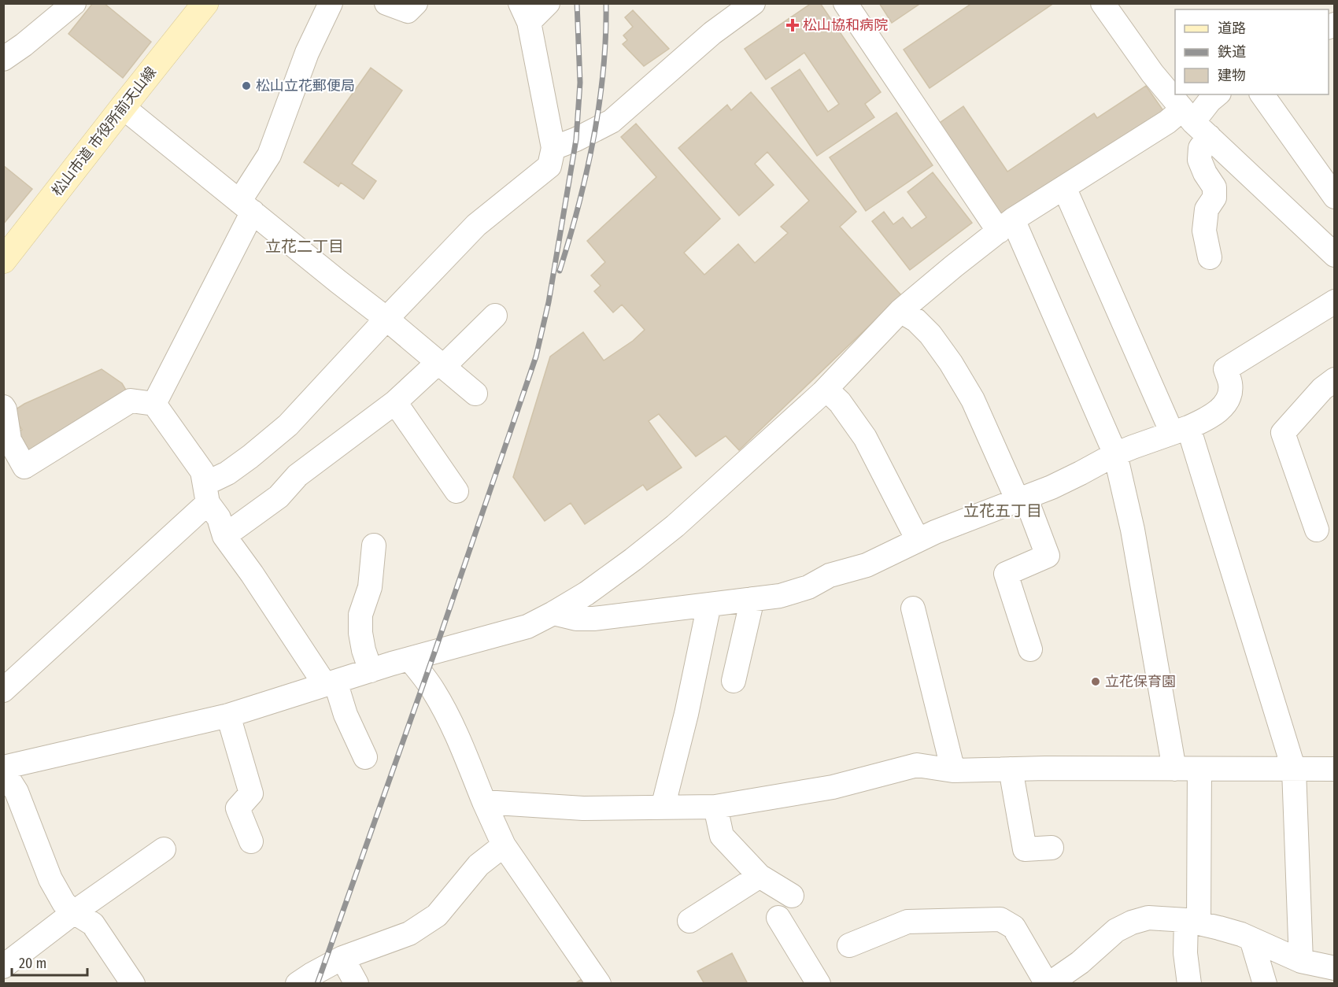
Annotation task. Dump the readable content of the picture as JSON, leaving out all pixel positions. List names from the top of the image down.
{
  "streets": {
    "street": ["松山市道 市役所前天山線"]
  },
  "districts": ["立花二丁目", "立花五丁目"],
  "places": {
    "health": ["松山協和病院"],
    "other": ["松山立花郵便局", "立花保育園"]
  },
  "legend": ["道路", "鉄道", "建物"],
  "scale_bar": "20 m"
}
